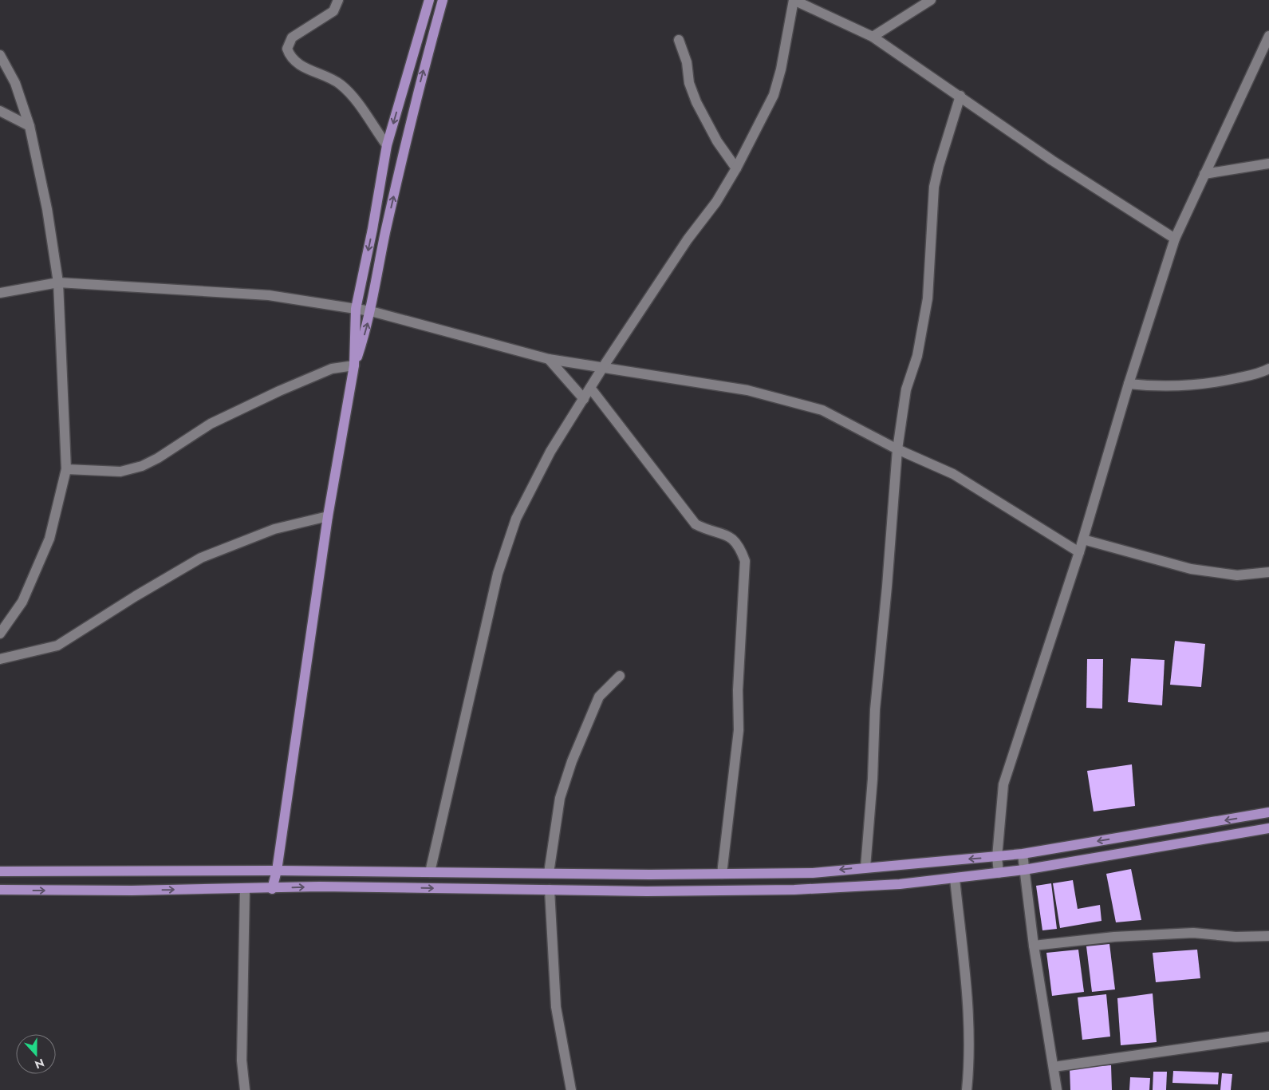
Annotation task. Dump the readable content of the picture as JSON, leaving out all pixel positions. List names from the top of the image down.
{
  "north": "bottom"
}
